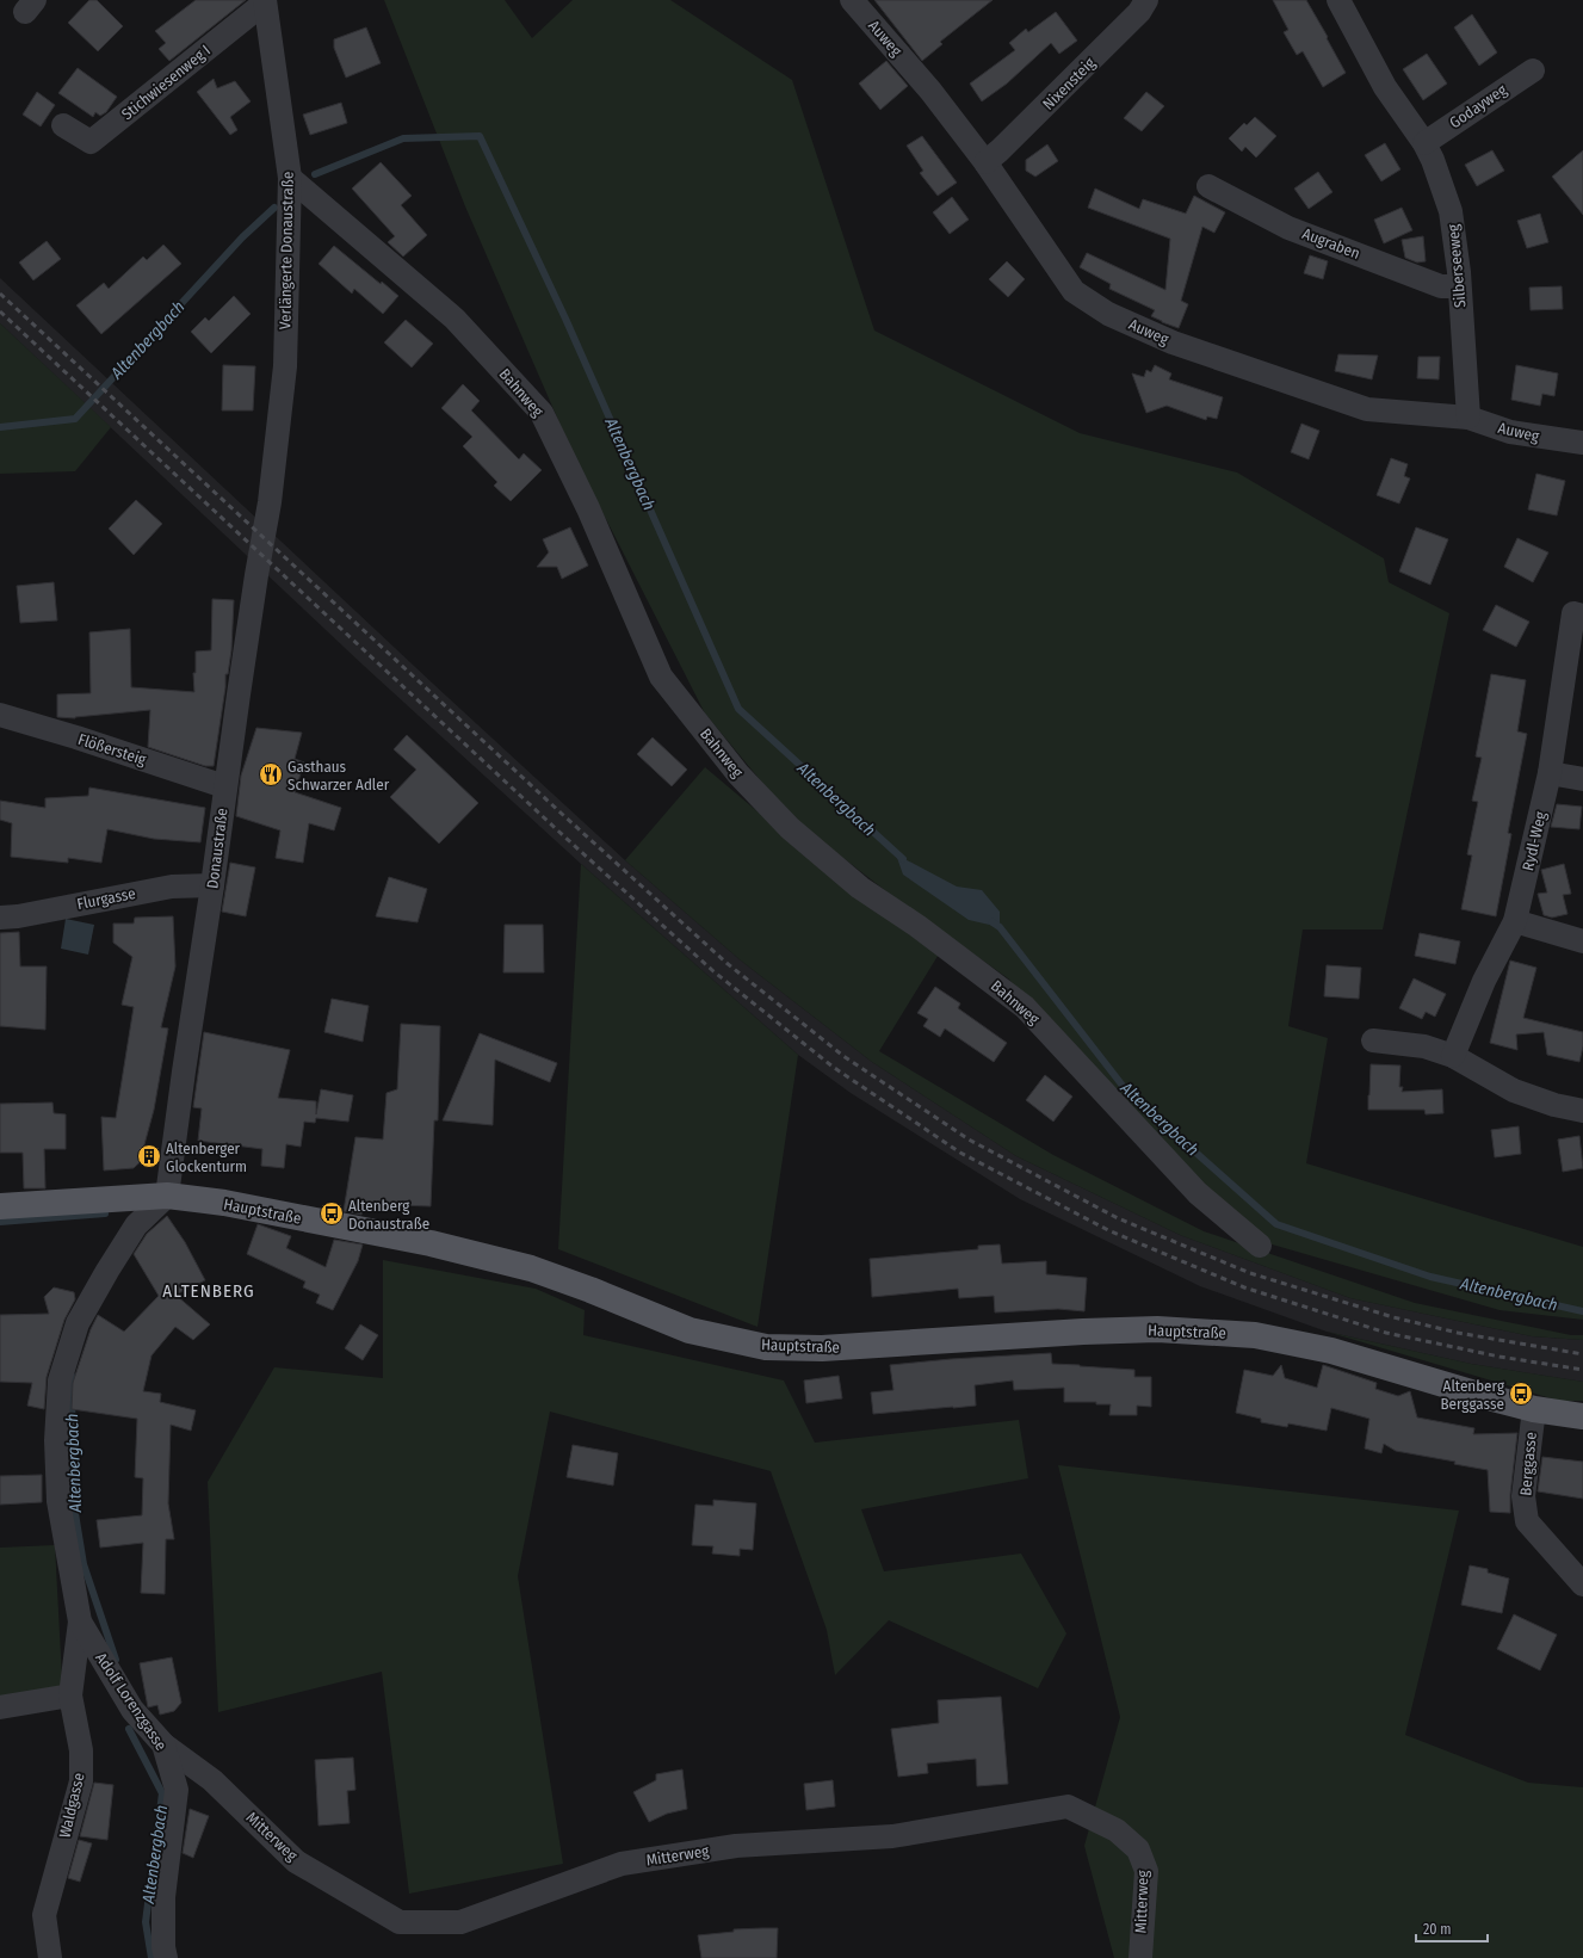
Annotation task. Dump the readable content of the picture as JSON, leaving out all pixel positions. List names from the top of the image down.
{
  "streets": {
    "main road": ["Hauptstraße"],
    "street": [
      "Auweg",
      "Stichwiesenweg I",
      "Nixensteig",
      "Godayweg",
      "Augraben",
      "Verlängerte Donaustraße",
      "Silberseeweg",
      "Bahnweg",
      "Flößersteig",
      "Rydl-Weg",
      "Donaustraße",
      "Flurgasse",
      "Berggasse",
      "Adolf Lorenzgasse",
      "Waldgasse",
      "Mitterweg"
    ]
  },
  "crossings": [
    ["Auweg", "Nixensteig"],
    ["Auweg", "Silberseeweg"],
    ["Stichwiesenweg I", "Verlängerte Donaustraße"],
    ["Godayweg", "Silberseeweg"],
    ["Augraben", "Silberseeweg"],
    ["Verlängerte Donaustraße", "Bahnweg"],
    ["Verlängerte Donaustraße", "Donaustraße"],
    ["Flößersteig", "Donaustraße"],
    ["Donaustraße", "Flurgasse"],
    ["Donaustraße", "Hauptstraße"],
    ["Donaustraße", "Adolf Lorenzgasse"],
    ["Hauptstraße", "Berggasse"],
    ["Hauptstraße", "Adolf Lorenzgasse"],
    ["Adolf Lorenzgasse", "Waldgasse"],
    ["Adolf Lorenzgasse", "Mitterweg"]
  ],
  "districts": ["ALTENBERG"],
  "water": ["Altenbergbach"],
  "places": {
    "restaurant": ["Gasthaus Schwarzer Adler"],
    "building": ["Altenberger Glockenturm"],
    "bus stop": ["Altenberg Donaustraße", "Altenberg Berggasse"]
  },
  "scale_bar": "20 m"
}
